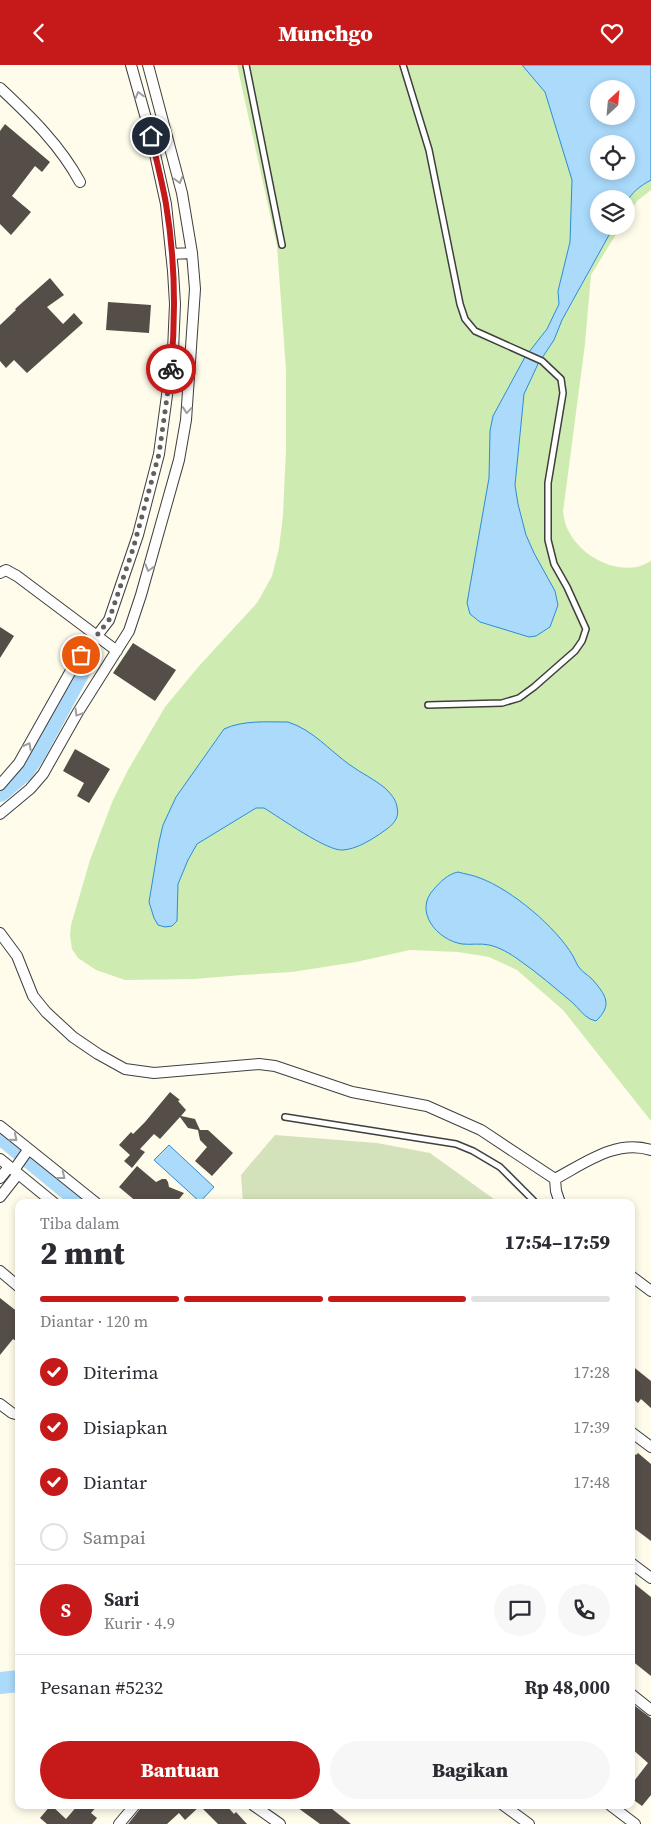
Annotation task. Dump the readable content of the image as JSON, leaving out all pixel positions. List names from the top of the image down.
{
  "north": "top right",
  "page": {
    "header": "Munchgo",
    "heading": ["2 mnt", "Tiba dalam", "17:54–17:59"],
    "panel": [
      "Sari",
      "Kurir · 4.9",
      "Pesanan #5232",
      "Rp 48,000"
    ],
    "bar": "Diantar · 120 m",
    "list": [
      ["Diterima", "17:28"],
      ["Disiapkan", "17:39"],
      ["Diantar", "17:48"],
      "Sampai"
    ],
    "round": "S",
    "buttons": ["Bantuan", "Bagikan"]
  }
}
